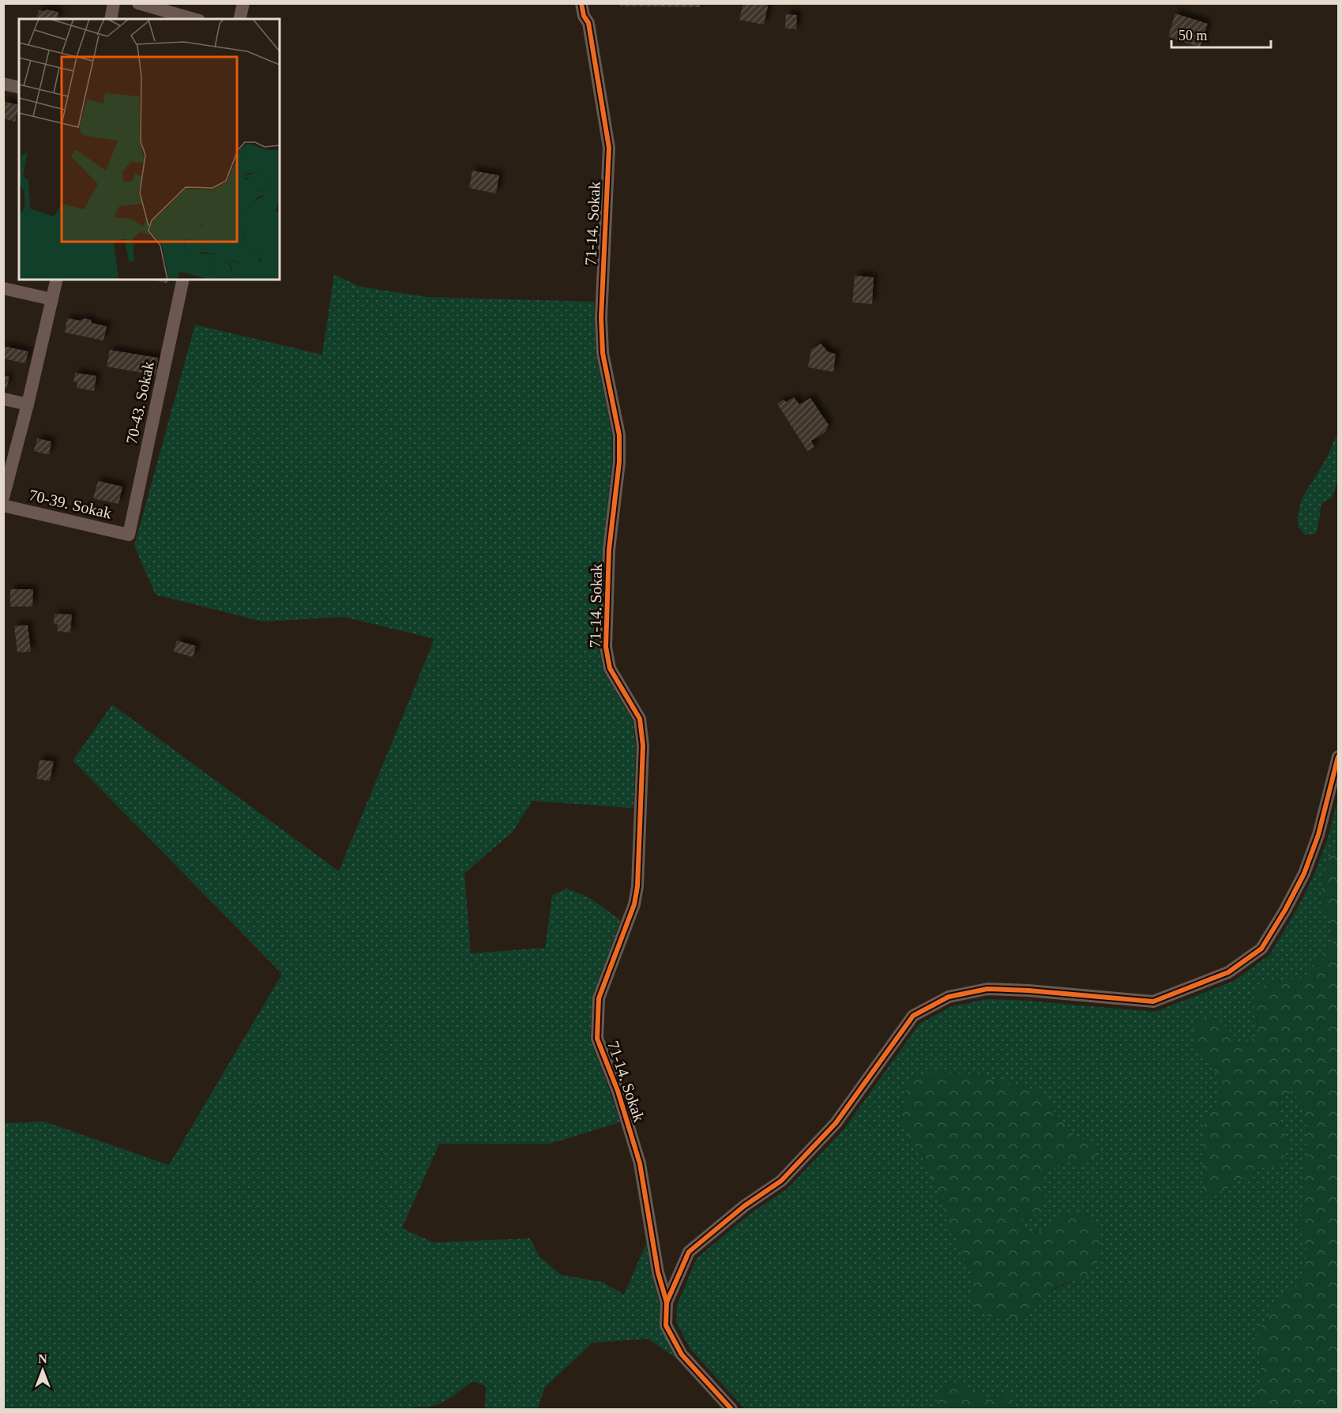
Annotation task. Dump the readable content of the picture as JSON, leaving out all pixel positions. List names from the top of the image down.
{
  "streets": {
    "street": ["71-14. Sokak", "70-43. Sokak", "70-39. Sokak"]
  },
  "crossings": [
    ["70-43. Sokak", "70-39. Sokak"]
  ],
  "scale_bar": "50 m",
  "north": "top"
}
